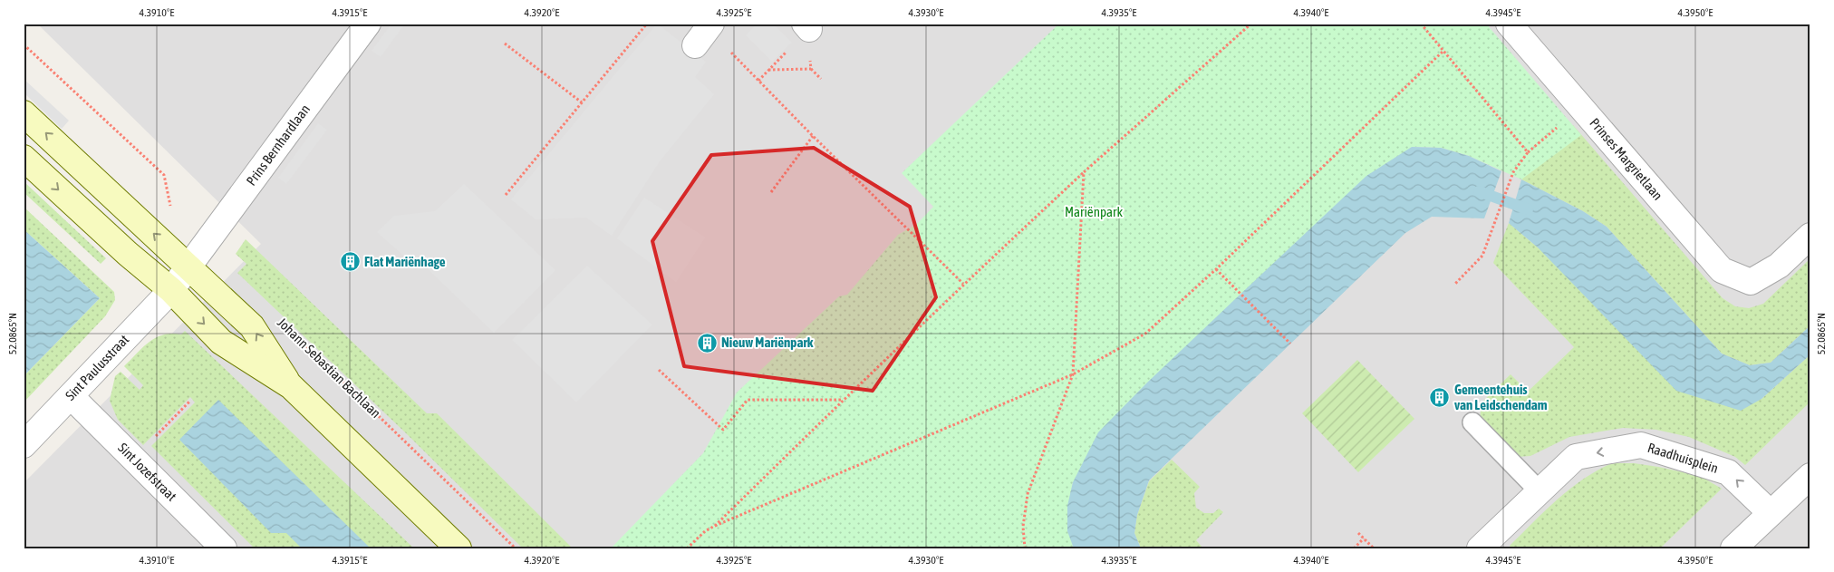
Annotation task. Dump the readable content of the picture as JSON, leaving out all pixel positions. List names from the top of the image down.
{
  "streets": {
    "street": [
      "Prins Bernhardlaan",
      "Prinses Margrietlaan",
      "Sint Paulusstraat",
      "Johann Sebastian Bachlaan",
      "Raadhuisplein",
      "Sint Jozefstraat"
    ]
  },
  "crossings": [
    ["Prins Bernhardlaan", "Sint Paulusstraat"],
    ["Prins Bernhardlaan", "Johann Sebastian Bachlaan"],
    ["Sint Paulusstraat", "Johann Sebastian Bachlaan"],
    ["Sint Paulusstraat", "Sint Jozefstraat"]
  ],
  "one_way": ["Raadhuisplein"],
  "parks": ["Mariënpark"],
  "places": {
    "building": ["Flat Mariënhage", "Nieuw Mariënpark", "Gemeentehuis van Leidschendam"]
  },
  "coordinates": [
    "4.3910°E",
    "4.3915°E",
    "4.3920°E",
    "4.3925°E",
    "4.3930°E",
    "4.3935°E",
    "4.3940°E",
    "4.3945°E",
    "4.3950°E",
    "52.0865°N"
  ]
}
